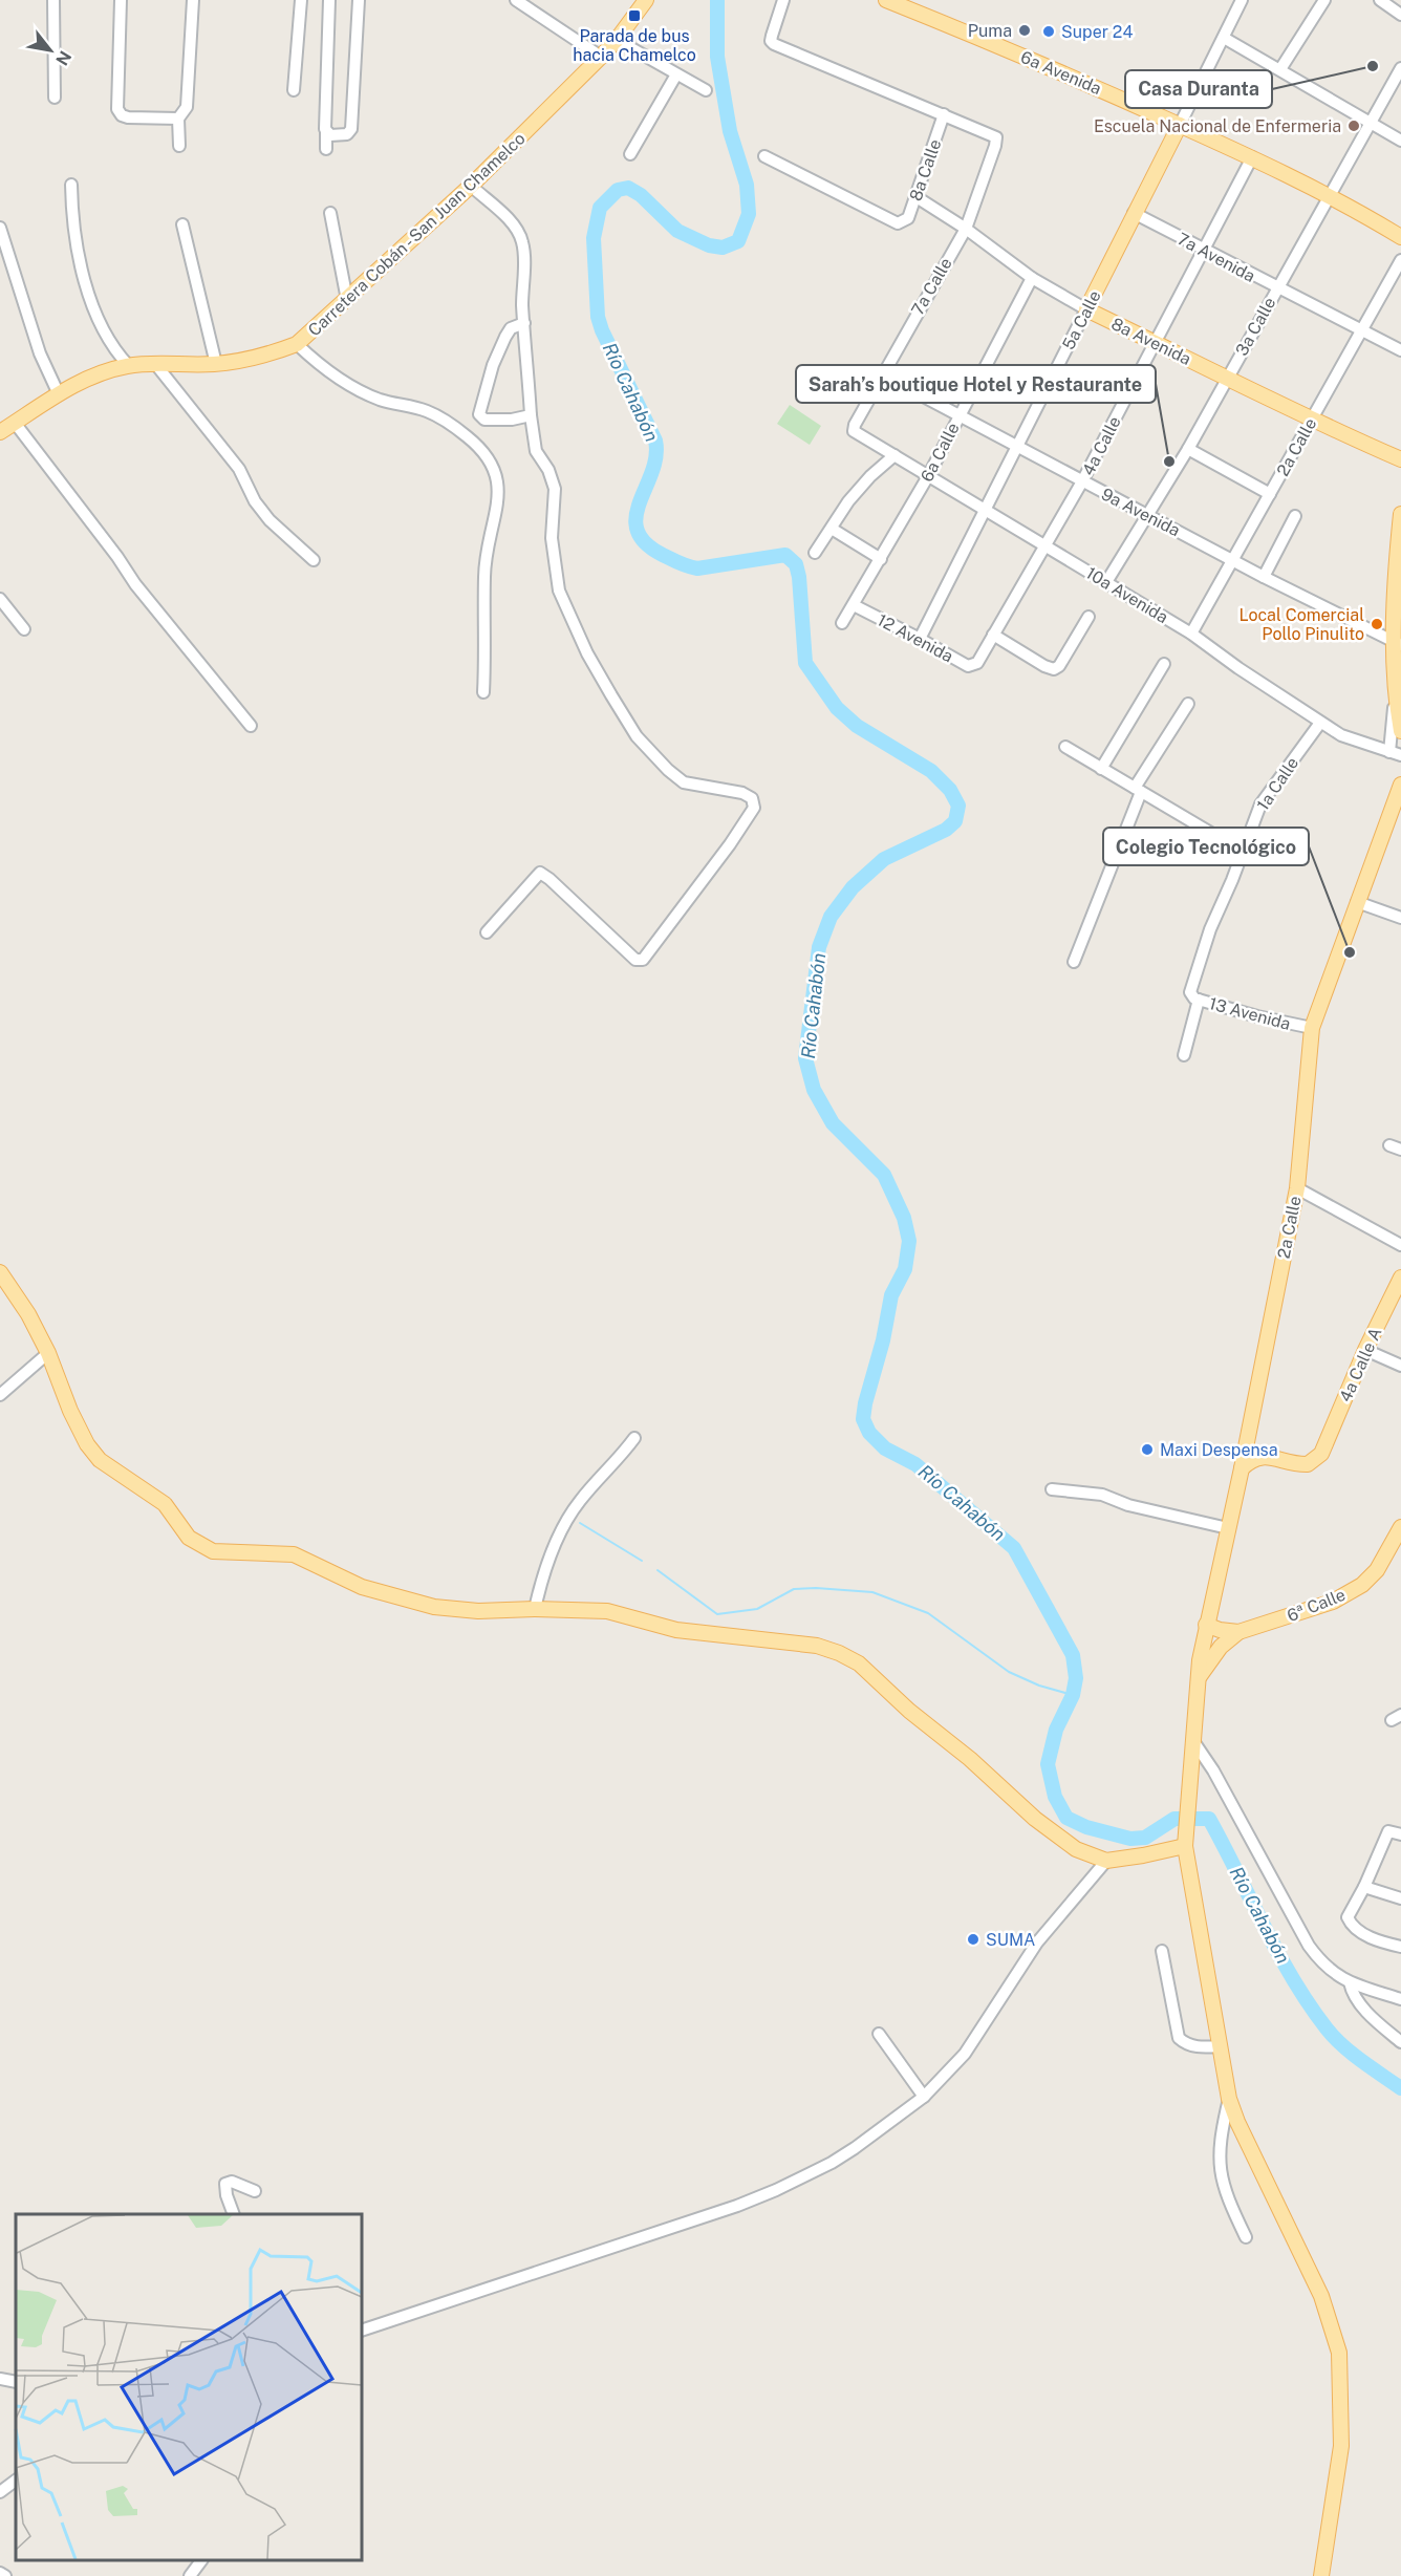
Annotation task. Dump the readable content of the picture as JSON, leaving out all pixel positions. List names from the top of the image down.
{
  "streets": {
    "main road": [
      "6a Avenida",
      "Carretera Cobán - San Juan Chamelco",
      "5a Calle",
      "8a Avenida",
      "2a Calle",
      "4a Calle A",
      "6ª Calle"
    ],
    "street": [
      "8a Calle",
      "7a Avenida",
      "7a Calle",
      "3a Calle",
      "4a Calle",
      "6a Calle",
      "9a Avenida",
      "10a Avenida",
      "12 Avenida",
      "1a Calle",
      "13 Avenida"
    ]
  },
  "crossings": [
    ["6a Avenida", "5a Calle"],
    ["6a Avenida", "3a Calle"],
    ["6a Avenida", "4a Calle"],
    ["8a Calle", "7a Calle"],
    ["8a Calle", "8a Avenida"],
    ["7a Avenida", "5a Calle"],
    ["7a Avenida", "3a Calle"],
    ["7a Avenida", "4a Calle"],
    ["7a Avenida", "2a Calle"],
    ["7a Calle", "8a Avenida"],
    ["7a Calle", "9a Avenida"],
    ["7a Calle", "10a Avenida"],
    ["5a Calle", "8a Avenida"],
    ["5a Calle", "9a Avenida"],
    ["5a Calle", "10a Avenida"],
    ["5a Calle", "12 Avenida"],
    ["3a Calle", "8a Avenida"],
    ["3a Calle", "9a Avenida"],
    ["3a Calle", "10a Avenida"],
    ["8a Avenida", "4a Calle"],
    ["8a Avenida", "2a Calle"],
    ["8a Avenida", "6a Calle"],
    ["4a Calle", "9a Avenida"],
    ["4a Calle", "10a Avenida"],
    ["4a Calle", "12 Avenida"],
    ["2a Calle", "9a Avenida"],
    ["2a Calle", "10a Avenida"],
    ["2a Calle", "13 Avenida"],
    ["2a Calle", "4a Calle A"],
    ["2a Calle", "6ª Calle"],
    ["6a Calle", "9a Avenida"],
    ["6a Calle", "10a Avenida"],
    ["6a Calle", "12 Avenida"],
    ["10a Avenida", "1a Calle"],
    ["1a Calle", "13 Avenida"]
  ],
  "water": ["Río Cahabón"],
  "places": {
    "transit": ["Parada de bus hacia Chamelco"],
    "other": [
      "Puma",
      "Super 24",
      "Casa Duranta",
      "Escuela Nacional de Enfermeria",
      "Sarah’s boutique Hotel y Restaurante",
      "Local Comercial Pollo Pinulito",
      "Colegio Tecnológico",
      "Maxi Despensa",
      "SUMA"
    ]
  },
  "north": "bottom right"
}
